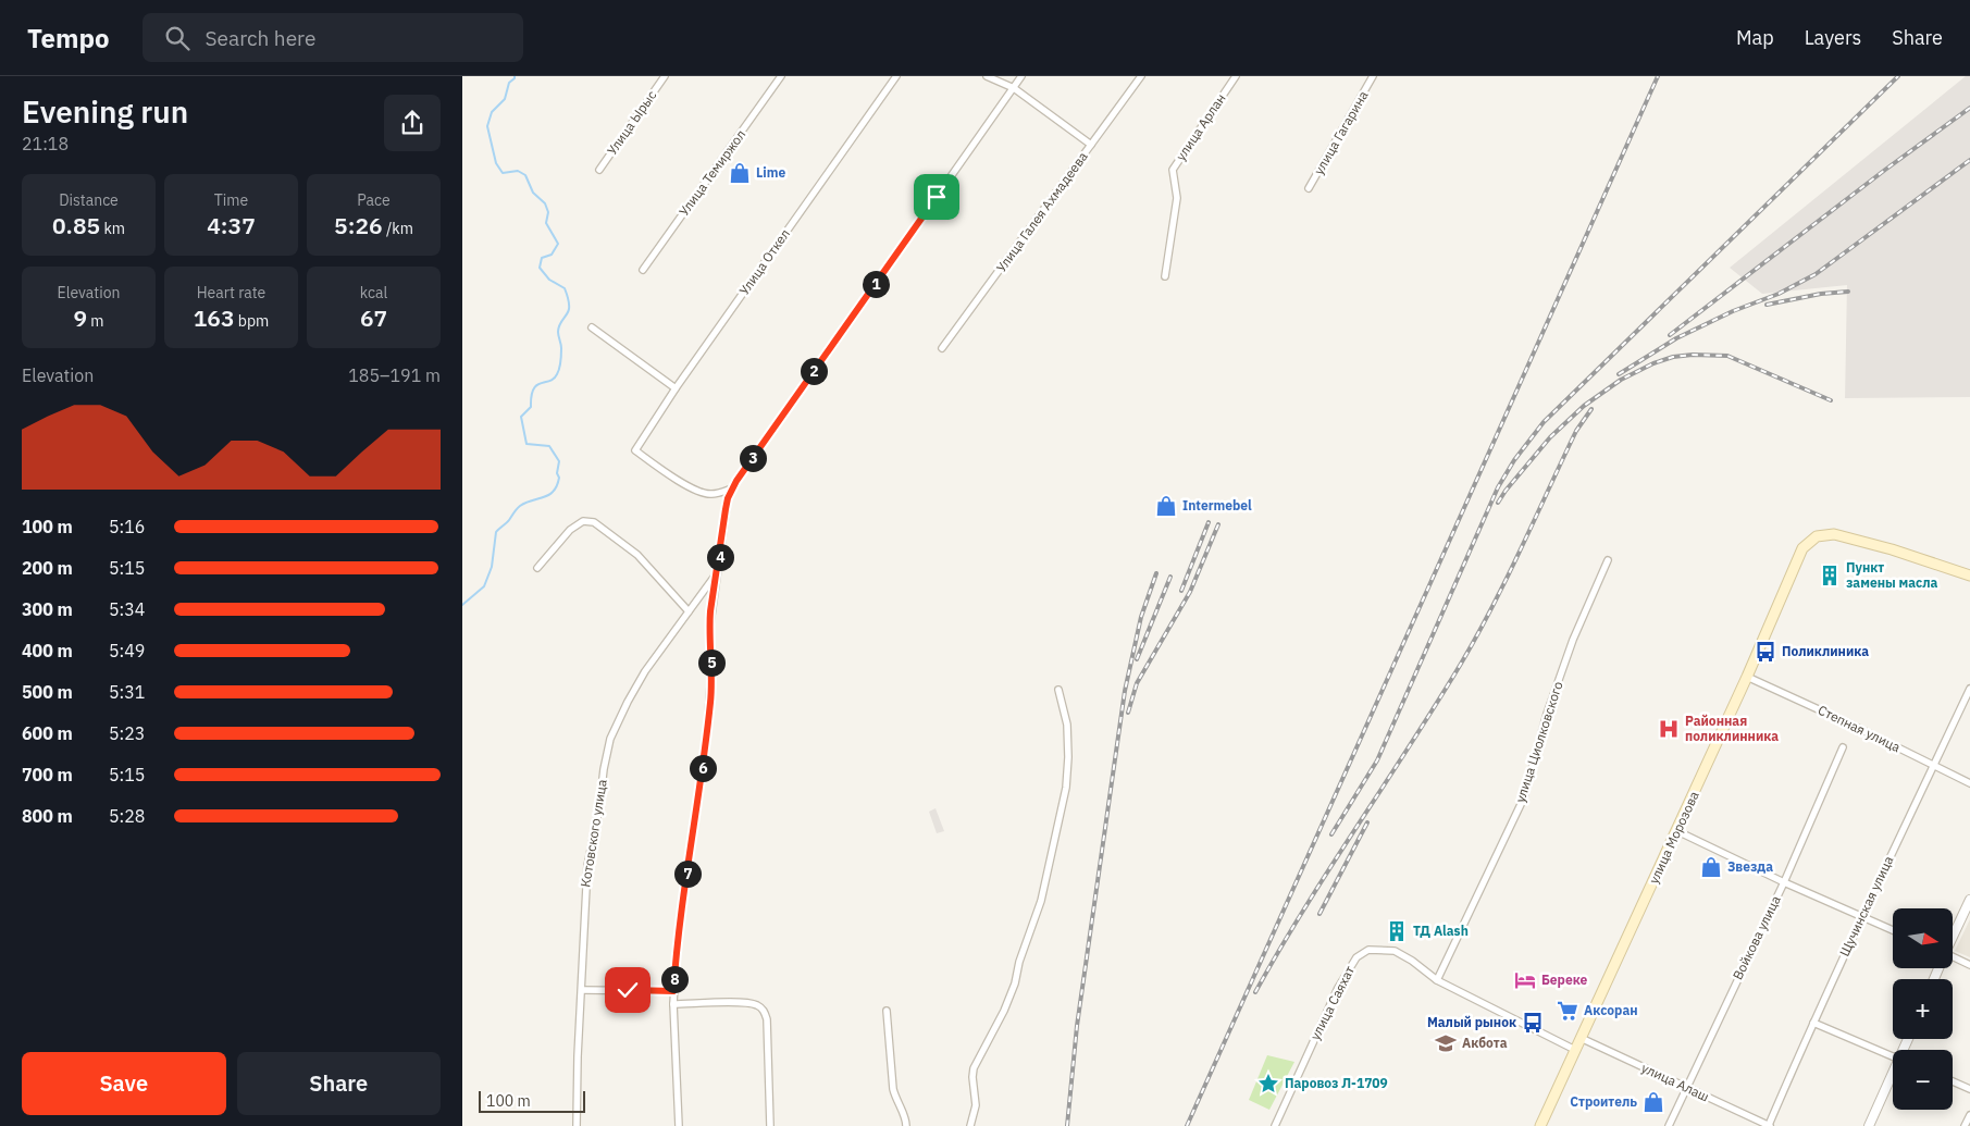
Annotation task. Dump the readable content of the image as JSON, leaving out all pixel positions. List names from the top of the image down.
{
  "streets": {
    "main road": ["улица Морозова"],
    "street": [
      "Улица Ырыс",
      "улица Арлан",
      "улица Гагарина",
      "Улица Темиржол",
      "Улица Галея Ахмадеева",
      "Улица Откел",
      "Степная улица",
      "улица Циолковского",
      "Котовского улица",
      "Щучинская улица",
      "Войкова улица",
      "улица Саяхат",
      "улица Алаш"
    ]
  },
  "crossings": [
    ["Степная улица", "улица Морозова"],
    ["Степная улица", "Щучинская улица"],
    ["улица Циолковского", "улица Саяхат"],
    ["улица Морозова", "улица Саяхат"],
    ["улица Морозова", "улица Алаш"],
    ["Щучинская улица", "улица Алаш"],
    ["Войкова улица", "улица Алаш"]
  ],
  "places": {
    "shop": [
      "Lime",
      "Intermebel",
      "Звезда",
      "Строитель"
    ],
    "building": ["Пункт замены масла", "ТД Alash"],
    "bus stop": ["Поликлиника", "Малый рынок"],
    "hospital": ["Районная поликлинника"],
    "hotel": ["Береке"],
    "supermarket": ["Аксоран"],
    "school or university": ["Акбота"],
    "place": ["Паровоз Л-1709"]
  },
  "scale_bar": "100 m",
  "north": "right",
  "page": {
    "header": "Tempo",
    "search": "Search here",
    "nav": ["Map", "Layers", "Share"],
    "heading": ["Evening run", "21:18"],
    "stats": [
      ["Distance", "0.85 km"],
      ["Time", "4:37"],
      ["Pace", "5:26 /km"],
      ["Elevation", "9 m"],
      ["Heart rate", "163 bpm"],
      ["kcal", "67"]
    ],
    "pins": [
      "1",
      "2",
      "3",
      "4",
      "5",
      "6",
      "7",
      "8"
    ],
    "chart": ["Elevation", "185–191 m"],
    "list": [
      {
        "name": "100 m",
        "note": "5:16"
      },
      {
        "name": "200 m",
        "note": "5:15"
      },
      {
        "name": "300 m",
        "note": "5:34"
      },
      {
        "name": "400 m",
        "note": "5:49"
      },
      {
        "name": "500 m",
        "note": "5:31"
      },
      {
        "name": "600 m",
        "note": "5:23"
      },
      {
        "name": "700 m",
        "note": "5:15"
      },
      {
        "name": "800 m",
        "note": "5:28"
      }
    ],
    "map_buttons": ["+", "−"],
    "buttons": ["Save", "Share"],
    "scale": "100 m"
  }
}
